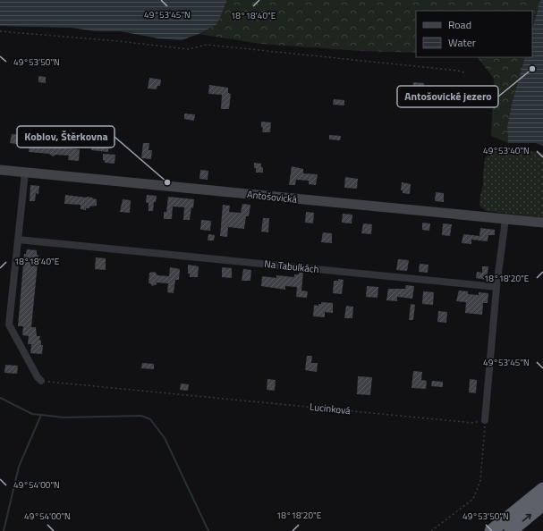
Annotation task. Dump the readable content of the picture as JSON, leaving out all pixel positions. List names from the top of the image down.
{
  "streets": {
    "street": ["Antošovická", "Na Tabulkách"],
    "path": ["Lucinková"]
  },
  "places": ["Antošovické jezero", "Koblov, Štěrkovna"],
  "legend": ["Road", "Water"],
  "coordinates": [
    "49°53'45\"N",
    "18°18'40\"E",
    "49°53'50\"N",
    "49°53'40\"N",
    "18°18'20\"E",
    "49°54'00\"N"
  ]
}
